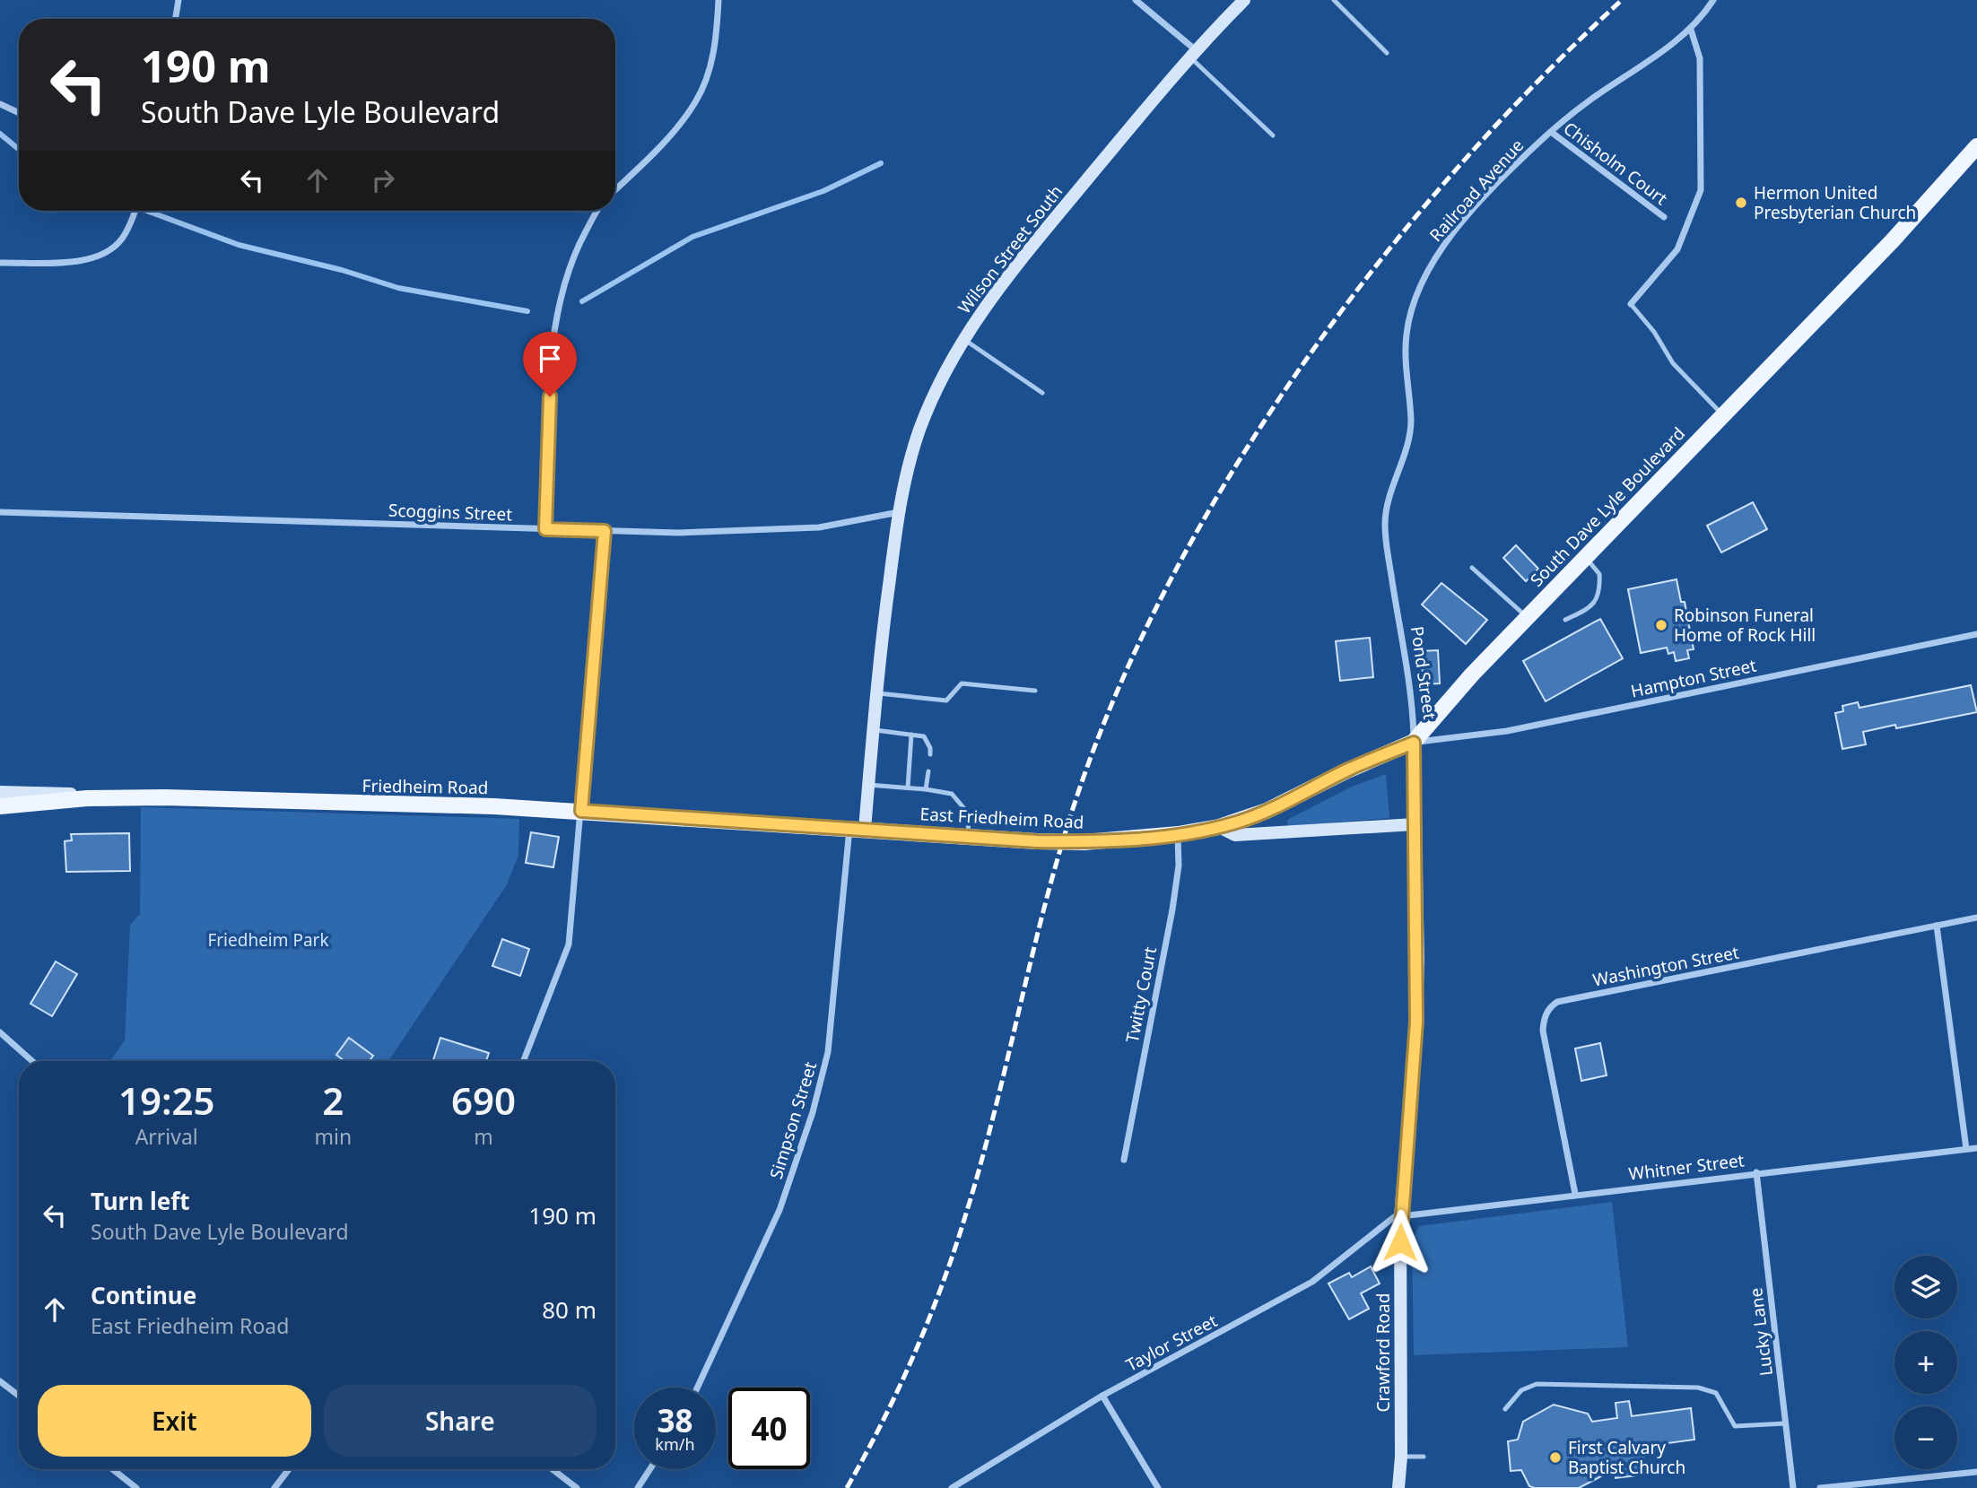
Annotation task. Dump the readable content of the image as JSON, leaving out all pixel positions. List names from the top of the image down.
{
  "streets": {
    "main road": ["South Dave Lyle Boulevard", "Friedheim Road", "East Friedheim Road"],
    "street": [
      "Chisholm Court",
      "Railroad Avenue",
      "Wilson Street South",
      "Scoggins Street",
      "Pond Street",
      "Hampton Street",
      "Washington Street",
      "Twitty Court",
      "Simpson Street",
      "Whitner Street",
      "Lucky Lane",
      "Taylor Street",
      "Crawford Road"
    ]
  },
  "crossings": [
    ["Chisholm Court", "Railroad Avenue"],
    ["Railroad Avenue", "Pond Street"],
    ["Wilson Street South", "Scoggins Street"],
    ["Wilson Street South", "Friedheim Road"],
    ["Wilson Street South", "East Friedheim Road"],
    ["Wilson Street South", "Simpson Street"],
    ["South Dave Lyle Boulevard", "Pond Street"],
    ["South Dave Lyle Boulevard", "Hampton Street"],
    ["South Dave Lyle Boulevard", "East Friedheim Road"],
    ["Pond Street", "Hampton Street"],
    ["Pond Street", "East Friedheim Road"],
    ["Pond Street", "Whitner Street"],
    ["Pond Street", "Taylor Street"],
    ["Pond Street", "Crawford Road"],
    ["Friedheim Road", "East Friedheim Road"],
    ["Friedheim Road", "Simpson Street"],
    ["East Friedheim Road", "Twitty Court"],
    ["East Friedheim Road", "Simpson Street"],
    ["Washington Street", "Whitner Street"],
    ["Whitner Street", "Lucky Lane"],
    ["Whitner Street", "Taylor Street"],
    ["Whitner Street", "Crawford Road"],
    ["Taylor Street", "Crawford Road"]
  ],
  "parks": ["Friedheim Park"],
  "places": ["Hermon United Presbyterian Church", "Robinson Funeral Home of Rock Hill", "First Calvary Baptist Church"],
  "page": {
    "turn": ["190 m", "South Dave Lyle Boulevard"],
    "eta": [
      "19:25",
      "Arrival",
      "2",
      "min",
      "690",
      "m"
    ],
    "list": [
      {
        "name": "Turn left",
        "note": "South Dave Lyle Boulevard",
        "value": "190 m"
      },
      {
        "name": "Continue",
        "note": "East Friedheim Road",
        "value": "80 m"
      }
    ],
    "map_buttons": ["+", "−"],
    "buttons": ["Exit", "Share"],
    "speed": "38 km/h",
    "limit": "40"
  }
}
